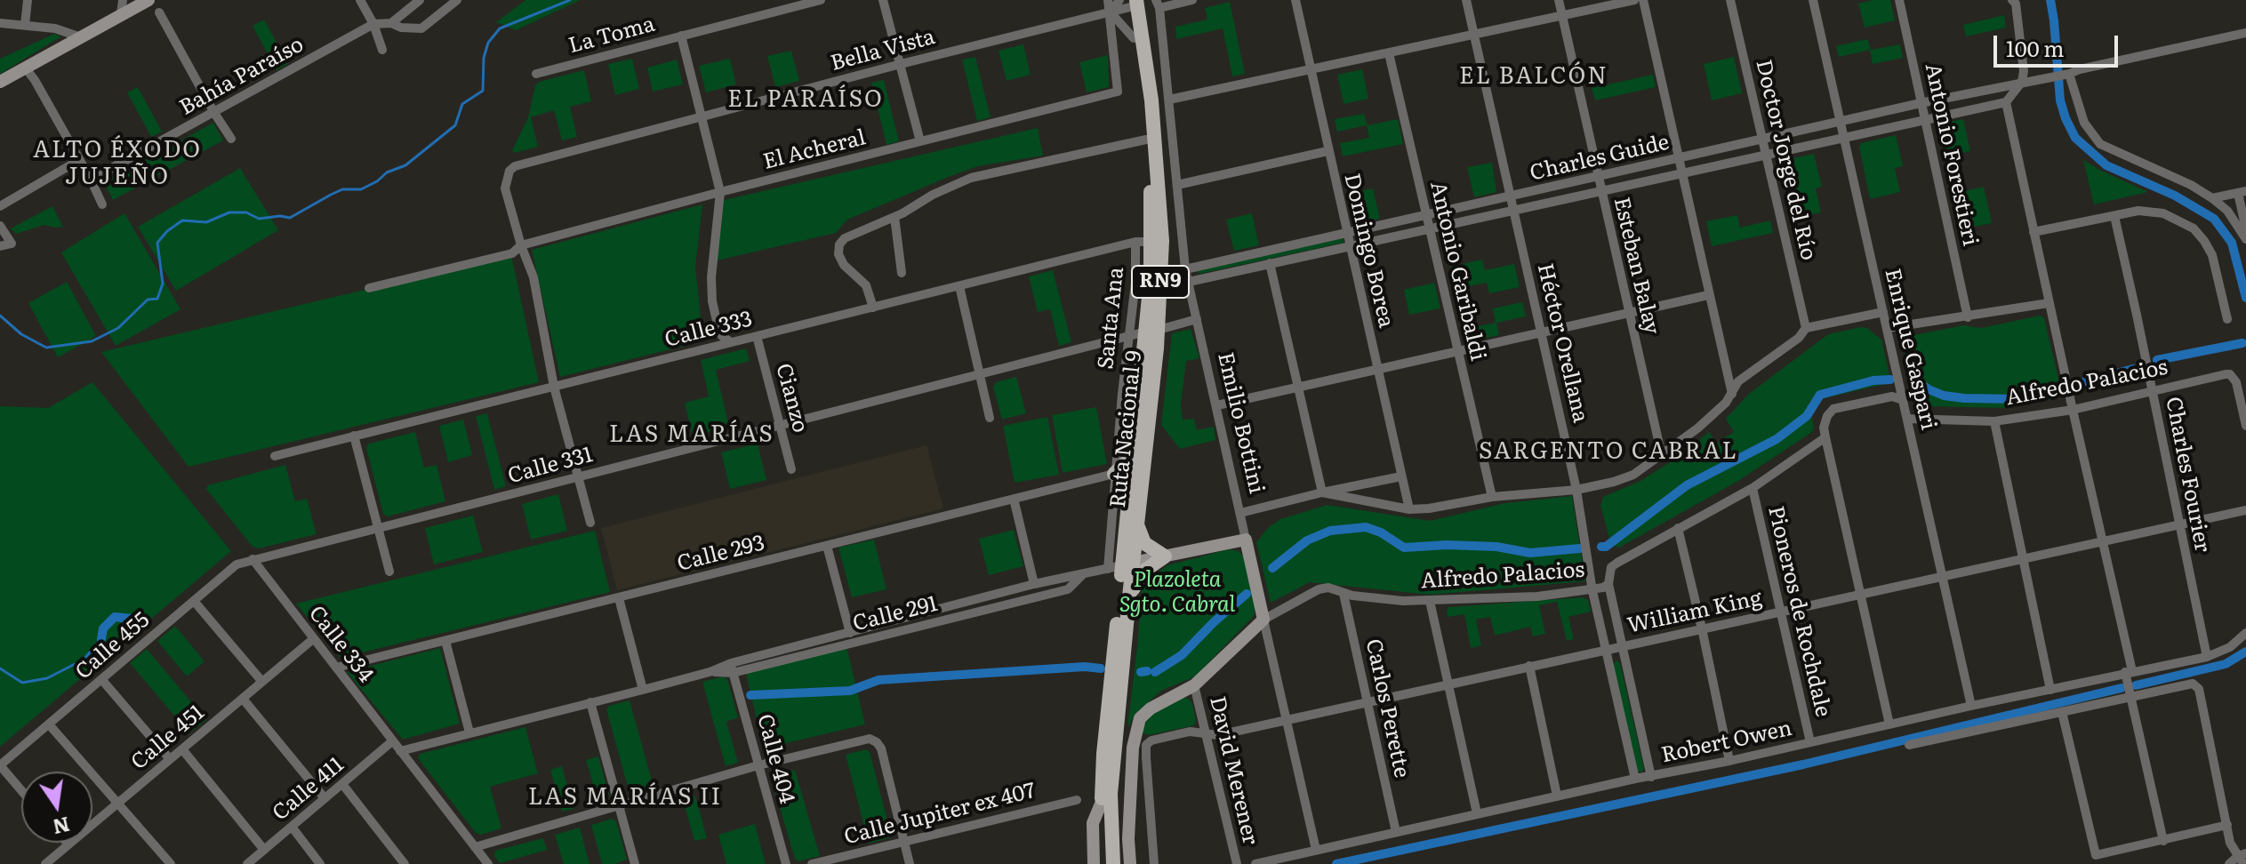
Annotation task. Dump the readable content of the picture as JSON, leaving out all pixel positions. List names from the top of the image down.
{
  "streets": {
    "main road": ["RN9", "Ruta Nacional 9"],
    "street": [
      "La Toma",
      "Bella Vista",
      "Bahía Paraíso",
      "El Acheral",
      "Antonio Forestieri",
      "Charles Guide",
      "Doctor Jorge del Río",
      "Domingo Borea",
      "Esteban Balay",
      "Antonio Garibaldi",
      "Santa Ana",
      "Calle 333",
      "Héctor Orellana",
      "Enrique Gaspari",
      "Alfredo Palacios",
      "Cianzo",
      "Emilio Bottini",
      "Calle 331",
      "Charles Fourier",
      "Calle 293",
      "Pioneros de Rochdale",
      "William King",
      "Calle 291",
      "Calle 334",
      "Calle 455",
      "Carlos Perette",
      "Calle 451",
      "Robert Owen",
      "Calle 404",
      "David Merener",
      "Calle 411",
      "Calle Jupiter ex 407"
    ]
  },
  "crossings": [
    ["Bella Vista", "El Acheral"],
    ["Bella Vista", "Ruta Nacional 9"],
    ["Antonio Forestieri", "Charles Guide"],
    ["Charles Guide", "Doctor Jorge del Río"],
    ["Charles Guide", "Domingo Borea"],
    ["Charles Guide", "Esteban Balay"],
    ["Charles Guide", "Antonio Garibaldi"],
    ["Charles Guide", "Héctor Orellana"],
    ["Charles Guide", "Enrique Gaspari"],
    ["Charles Guide", "Emilio Bottini"],
    ["Santa Ana", "Calle 333"],
    ["Santa Ana", "Ruta Nacional 9"],
    ["Santa Ana", "Calle 331"],
    ["Santa Ana", "Calle 293"],
    ["Santa Ana", "Calle 291"],
    ["Calle 333", "Cianzo"],
    ["Calle 333", "Ruta Nacional 9"],
    ["Héctor Orellana", "Alfredo Palacios"],
    ["Héctor Orellana", "William King"],
    ["Héctor Orellana", "Robert Owen"],
    ["Enrique Gaspari", "Alfredo Palacios"],
    ["Enrique Gaspari", "William King"],
    ["Enrique Gaspari", "Robert Owen"],
    ["Alfredo Palacios", "Emilio Bottini"],
    ["Alfredo Palacios", "Charles Fourier"],
    ["Alfredo Palacios", "Pioneros de Rochdale"],
    ["Alfredo Palacios", "Carlos Perette"],
    ["Alfredo Palacios", "David Merener"],
    ["Cianzo", "Calle 331"],
    ["Emilio Bottini", "Calle 331"],
    ["Emilio Bottini", "William King"],
    ["Emilio Bottini", "Robert Owen"],
    ["Ruta Nacional 9", "Calle 331"],
    ["Ruta Nacional 9", "Calle 291"],
    ["Calle 331", "Calle 334"],
    ["Calle 331", "Calle 455"],
    ["Charles Fourier", "William King"],
    ["Charles Fourier", "Robert Owen"],
    ["Calle 293", "Calle 334"],
    ["Pioneros de Rochdale", "William King"],
    ["Pioneros de Rochdale", "Robert Owen"],
    ["William King", "Carlos Perette"],
    ["William King", "David Merener"],
    ["Calle 291", "Calle 334"],
    ["Calle 291", "Calle 404"],
    ["Calle 334", "Calle 455"],
    ["Calle 334", "Calle 451"],
    ["Calle 334", "Calle 411"],
    ["Carlos Perette", "Robert Owen"]
  ],
  "districts": [
    "EL BALCÓN",
    "EL PARAÍSO",
    "ALTO ÉXODO JUJEÑO",
    "LAS MARÍAS",
    "SARGENTO CABRAL",
    "LAS MARÍAS II"
  ],
  "parks": ["Plazoleta Sgto. Cabral"],
  "scale_bar": "100 m",
  "north": "bottom"
}
